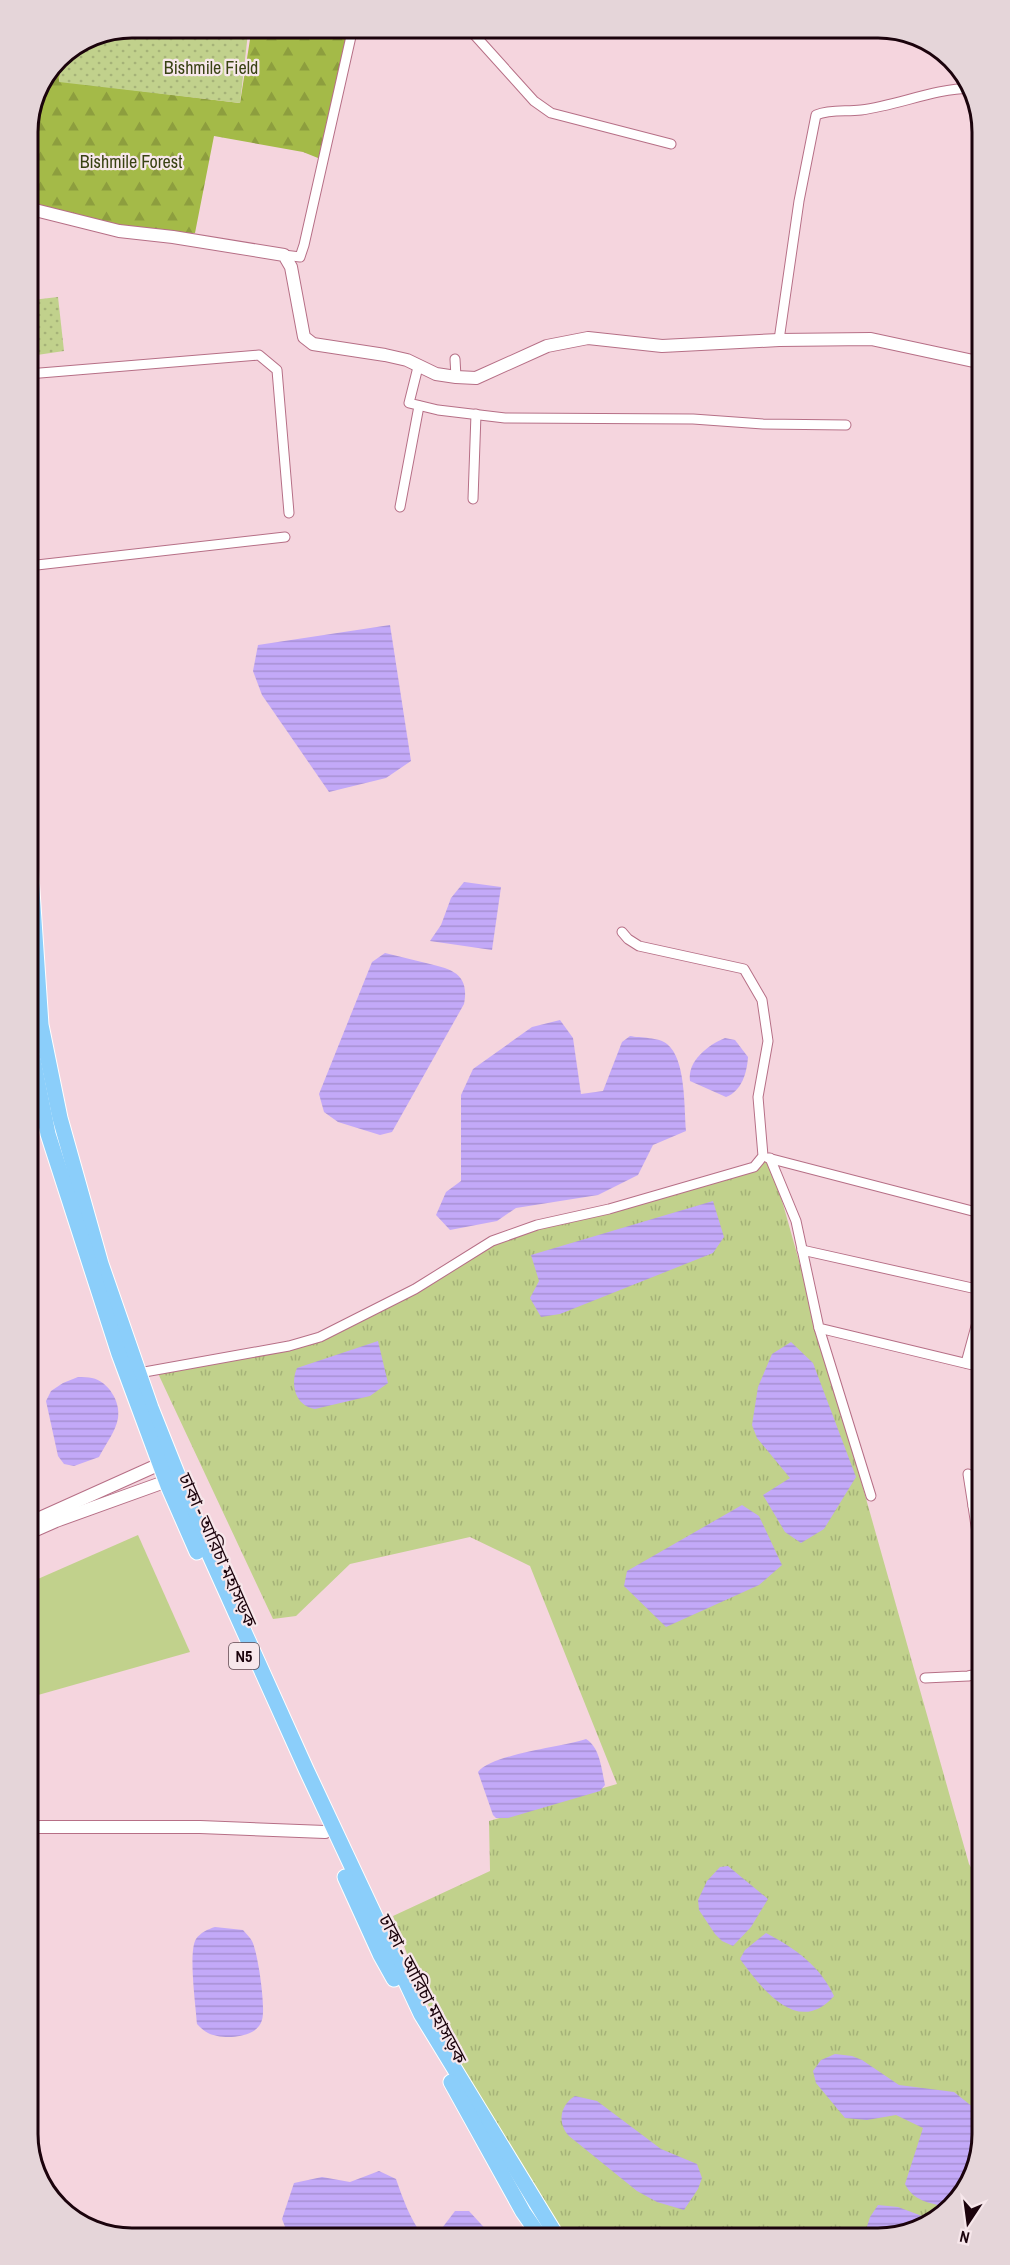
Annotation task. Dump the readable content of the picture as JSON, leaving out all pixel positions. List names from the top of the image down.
{
  "streets": {
    "highway": ["ঢাকা - আরিচা মহাসড়ক", "N5"]
  },
  "parks": ["Bishmile Field", "Bishmile Forest"],
  "north": "bottom"
}
